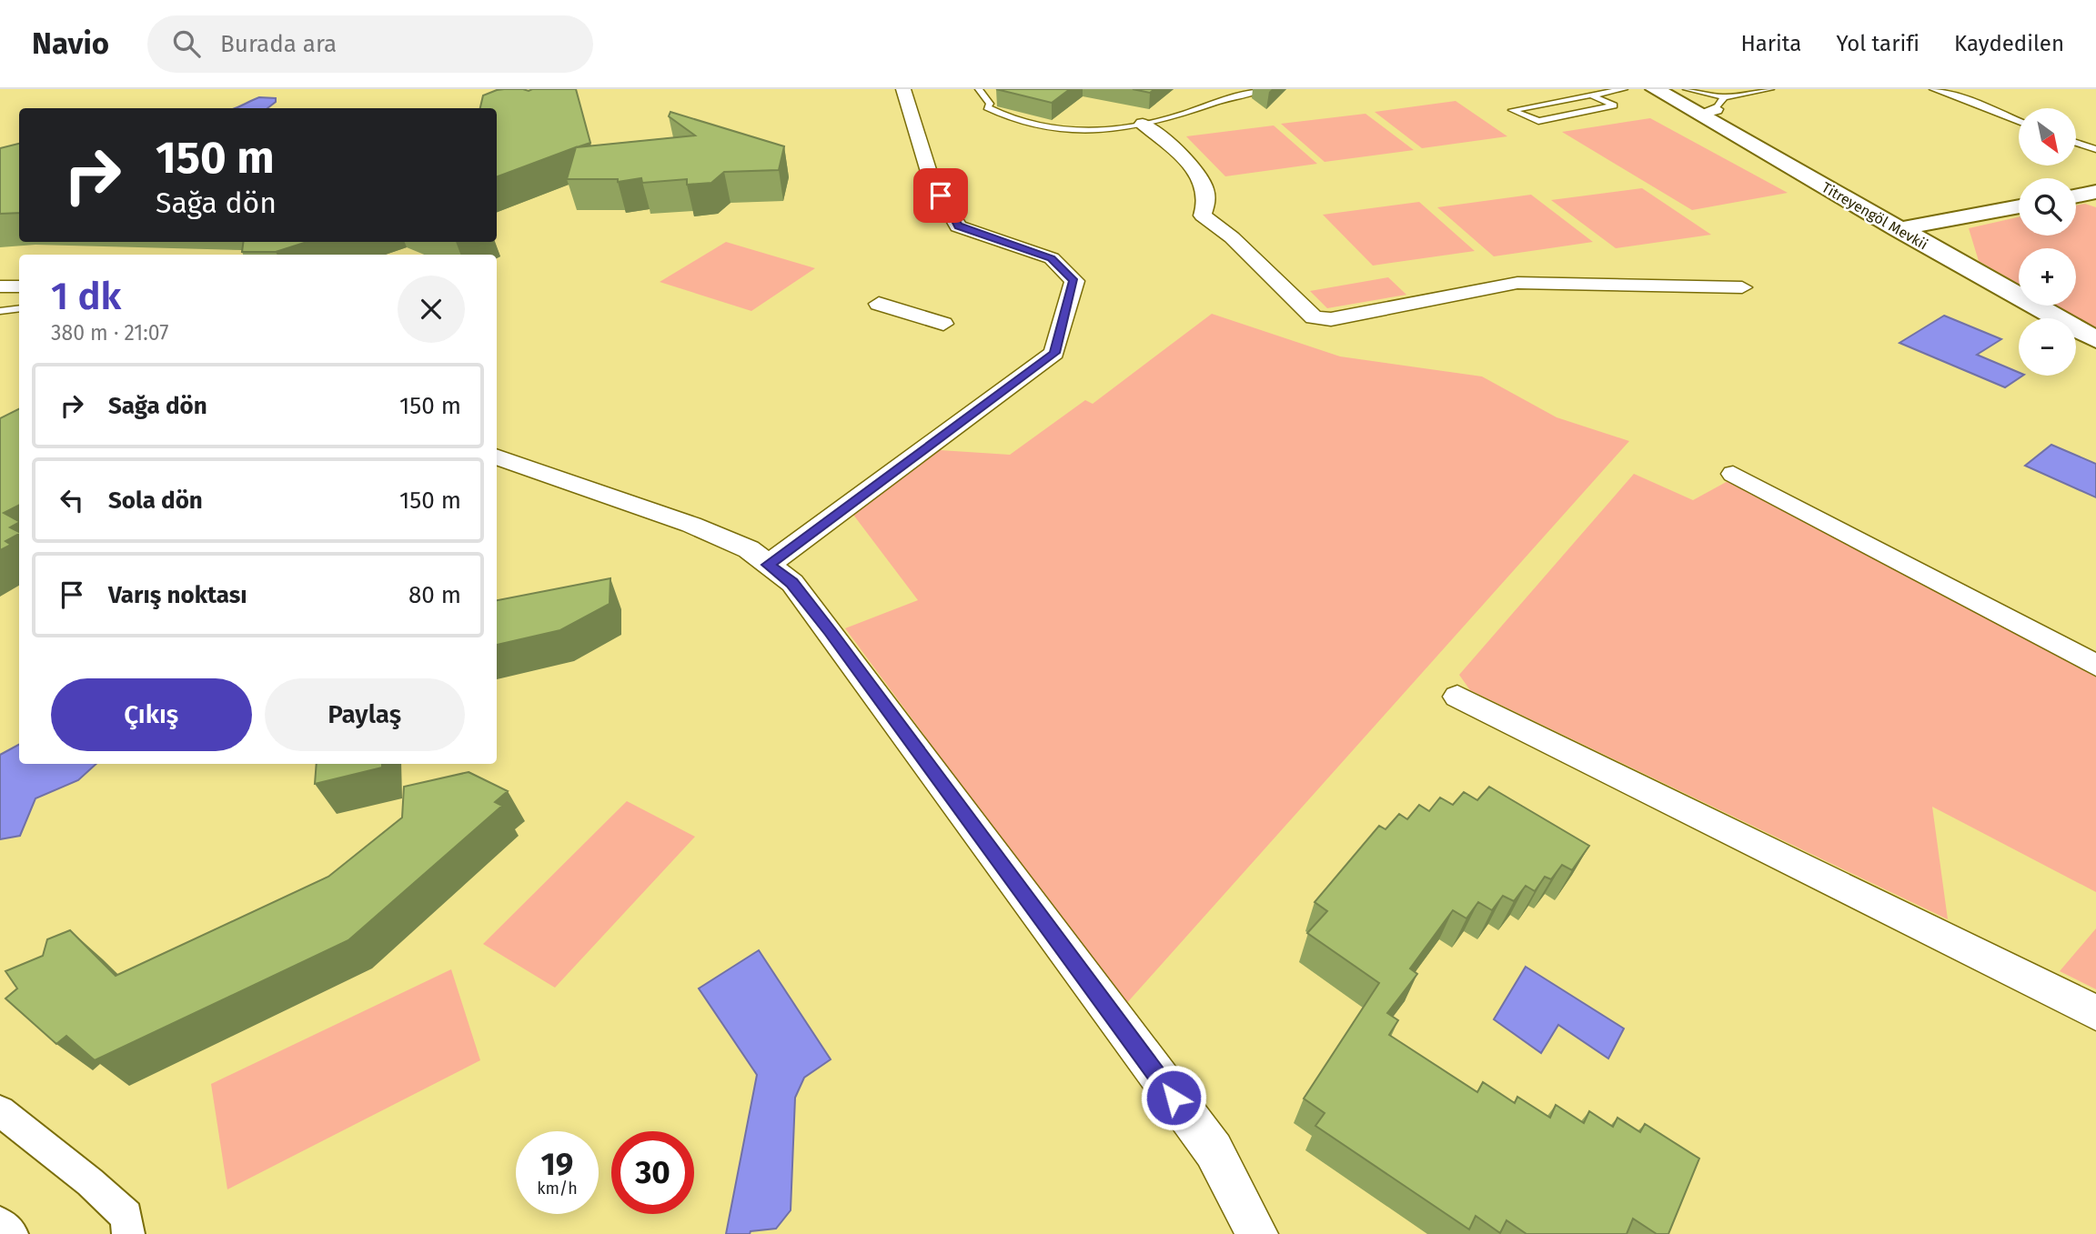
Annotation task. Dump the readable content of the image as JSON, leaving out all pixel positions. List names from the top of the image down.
{
  "streets": {
    "street": ["Titreyengöl Mevkii"]
  },
  "north": "bottom right",
  "page": {
    "header": "Navio",
    "search": "Burada ara",
    "nav": ["Harita", "Yol tarifi", "Kaydedilen"],
    "map_buttons": ["+", "−"],
    "turn": ["150 m", "Sağa dön"],
    "heading": ["1 dk", "380 m · 21:07"],
    "list": [
      {
        "name": "Sağa dön",
        "value": "150 m"
      },
      {
        "name": "Sola dön",
        "value": "150 m"
      },
      {
        "name": "Varış noktası",
        "value": "80 m"
      }
    ],
    "buttons": ["Çıkış", "Paylaş"],
    "speed": "19 km/h",
    "limit": "30"
  }
}
